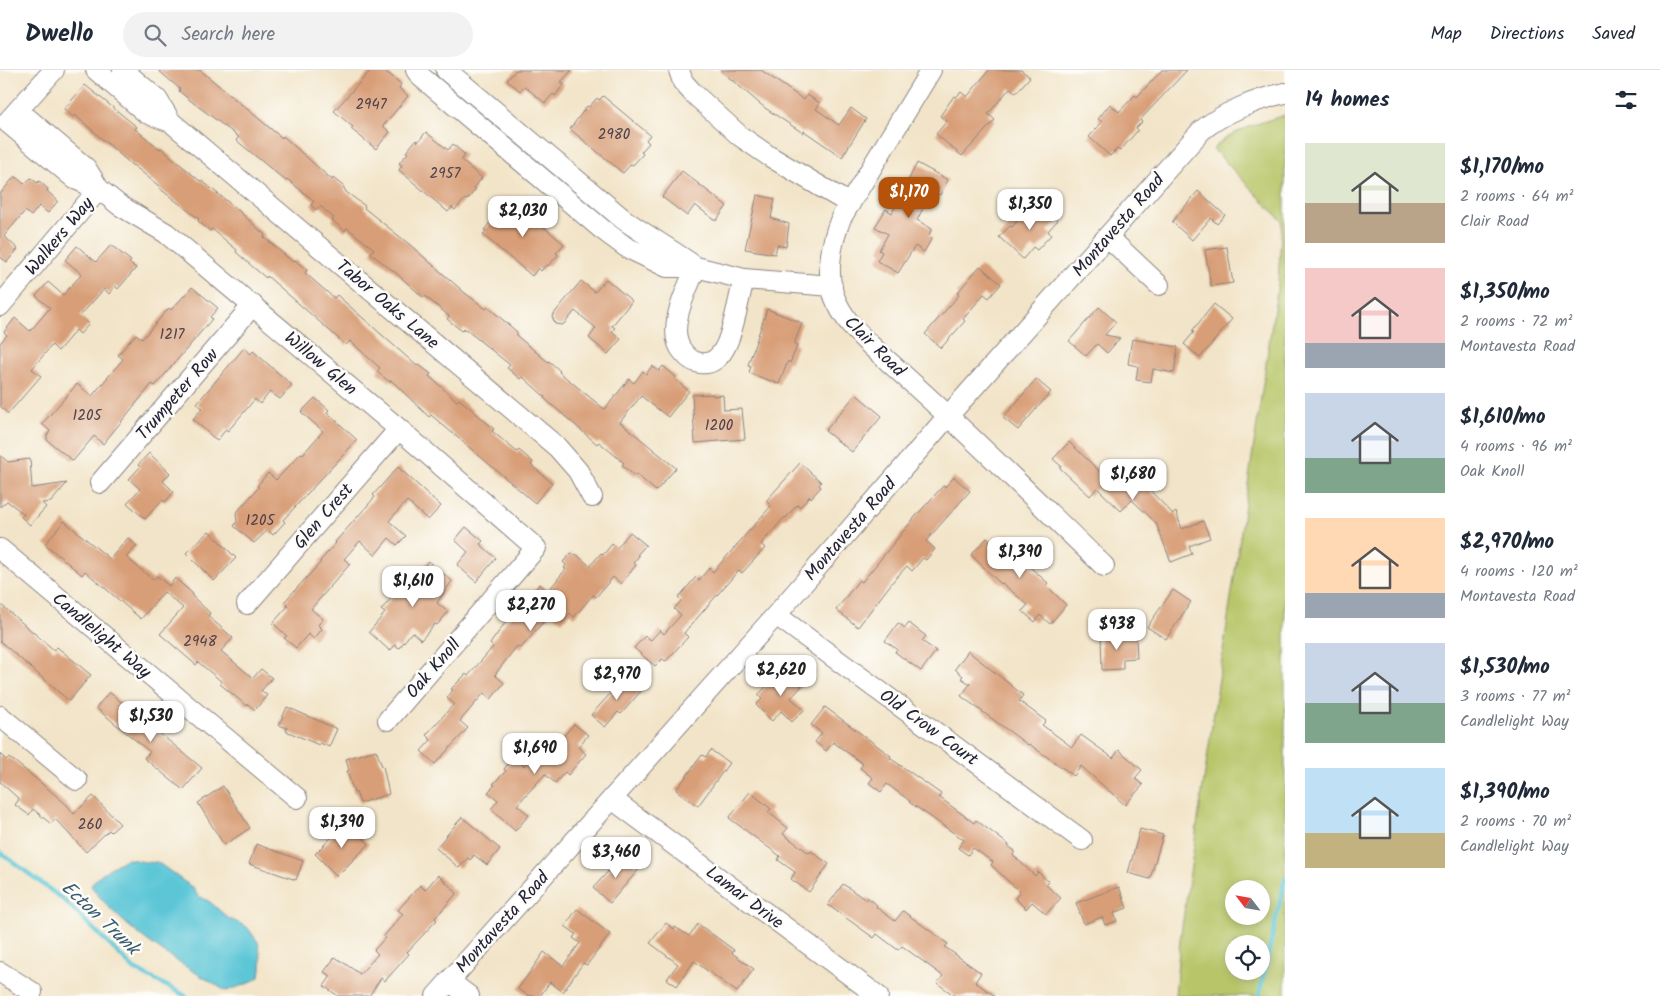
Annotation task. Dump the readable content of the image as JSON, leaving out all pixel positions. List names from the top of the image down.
{
  "streets": {
    "street": [
      "Montavesta Road",
      "Walkers Way",
      "Tabor Oaks Lane",
      "Clair Road",
      "Willow Glen",
      "Trumpeter Row",
      "Glen Crest",
      "Candlelight Way",
      "Oak Knoll",
      "Old Crow Court",
      "Lamar Drive"
    ]
  },
  "crossings": [
    ["Montavesta Road", "Clair Road"],
    ["Montavesta Road", "Old Crow Court"],
    ["Montavesta Road", "Lamar Drive"],
    ["Walkers Way", "Willow Glen"],
    ["Willow Glen", "Trumpeter Row"],
    ["Willow Glen", "Glen Crest"],
    ["Willow Glen", "Oak Knoll"]
  ],
  "water": ["Ecton Trunk"],
  "house_numbers": [
    "2947",
    "2980",
    "2957",
    "1217",
    "1205",
    "1200",
    "1205",
    "2948",
    "260"
  ],
  "north": "top left",
  "page": {
    "header": "Dwello",
    "search": "Search here",
    "nav": ["Map", "Directions", "Saved"],
    "heading": "14 homes",
    "list": [
      {
        "name": "$1,170/mo",
        "note": "2 rooms · 64 m² · Clair Road"
      },
      {
        "name": "$1,350/mo",
        "note": "2 rooms · 72 m² · Montavesta Road"
      },
      {
        "name": "$1,610/mo",
        "note": "4 rooms · 96 m² · Oak Knoll"
      },
      {
        "name": "$2,970/mo",
        "note": "4 rooms · 120 m² · Montavesta Road"
      },
      {
        "name": "$1,530/mo",
        "note": "3 rooms · 77 m² · Candlelight Way"
      },
      {
        "name": "$1,390/mo",
        "note": "2 rooms · 70 m² · Candlelight Way"
      }
    ],
    "price": [
      "$1,170",
      "$1,350",
      "$2,030",
      "$1,680",
      "$1,390",
      "$1,610",
      "$2,270",
      "$938",
      "$2,620",
      "$2,970",
      "$1,530",
      "$1,690",
      "$1,390",
      "$3,460"
    ]
  }
}
